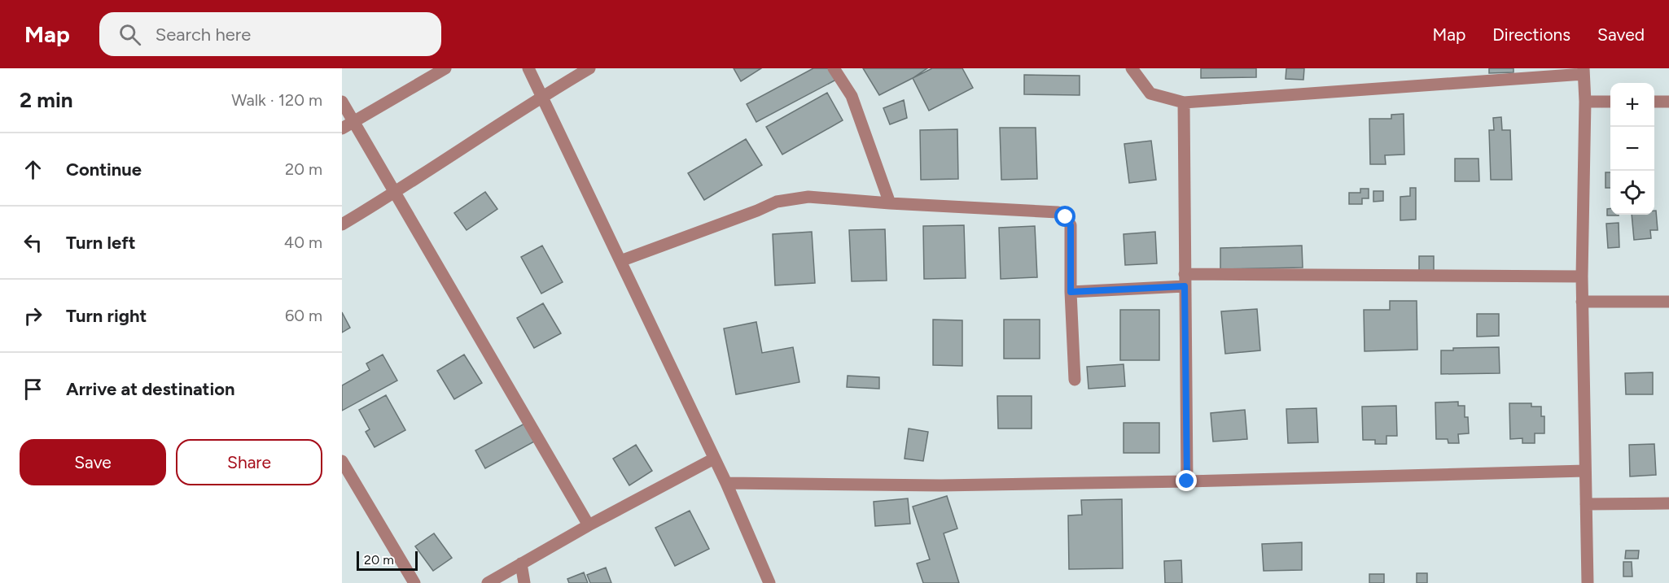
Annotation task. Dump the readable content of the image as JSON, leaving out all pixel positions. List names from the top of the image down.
{
  "scale_bar": "20 m",
  "page": {
    "header": "Map",
    "search": "Search here",
    "nav": ["Map", "Directions", "Saved"],
    "heading": ["2 min", "Walk · 120 m"],
    "map_buttons": ["+", "−"],
    "list": [
      ["Continue", "20 m"],
      ["Turn left", "40 m"],
      ["Turn right", "60 m"],
      "Arrive at destination"
    ],
    "buttons": ["Save", "Share"],
    "scale": "20 m"
  }
}
